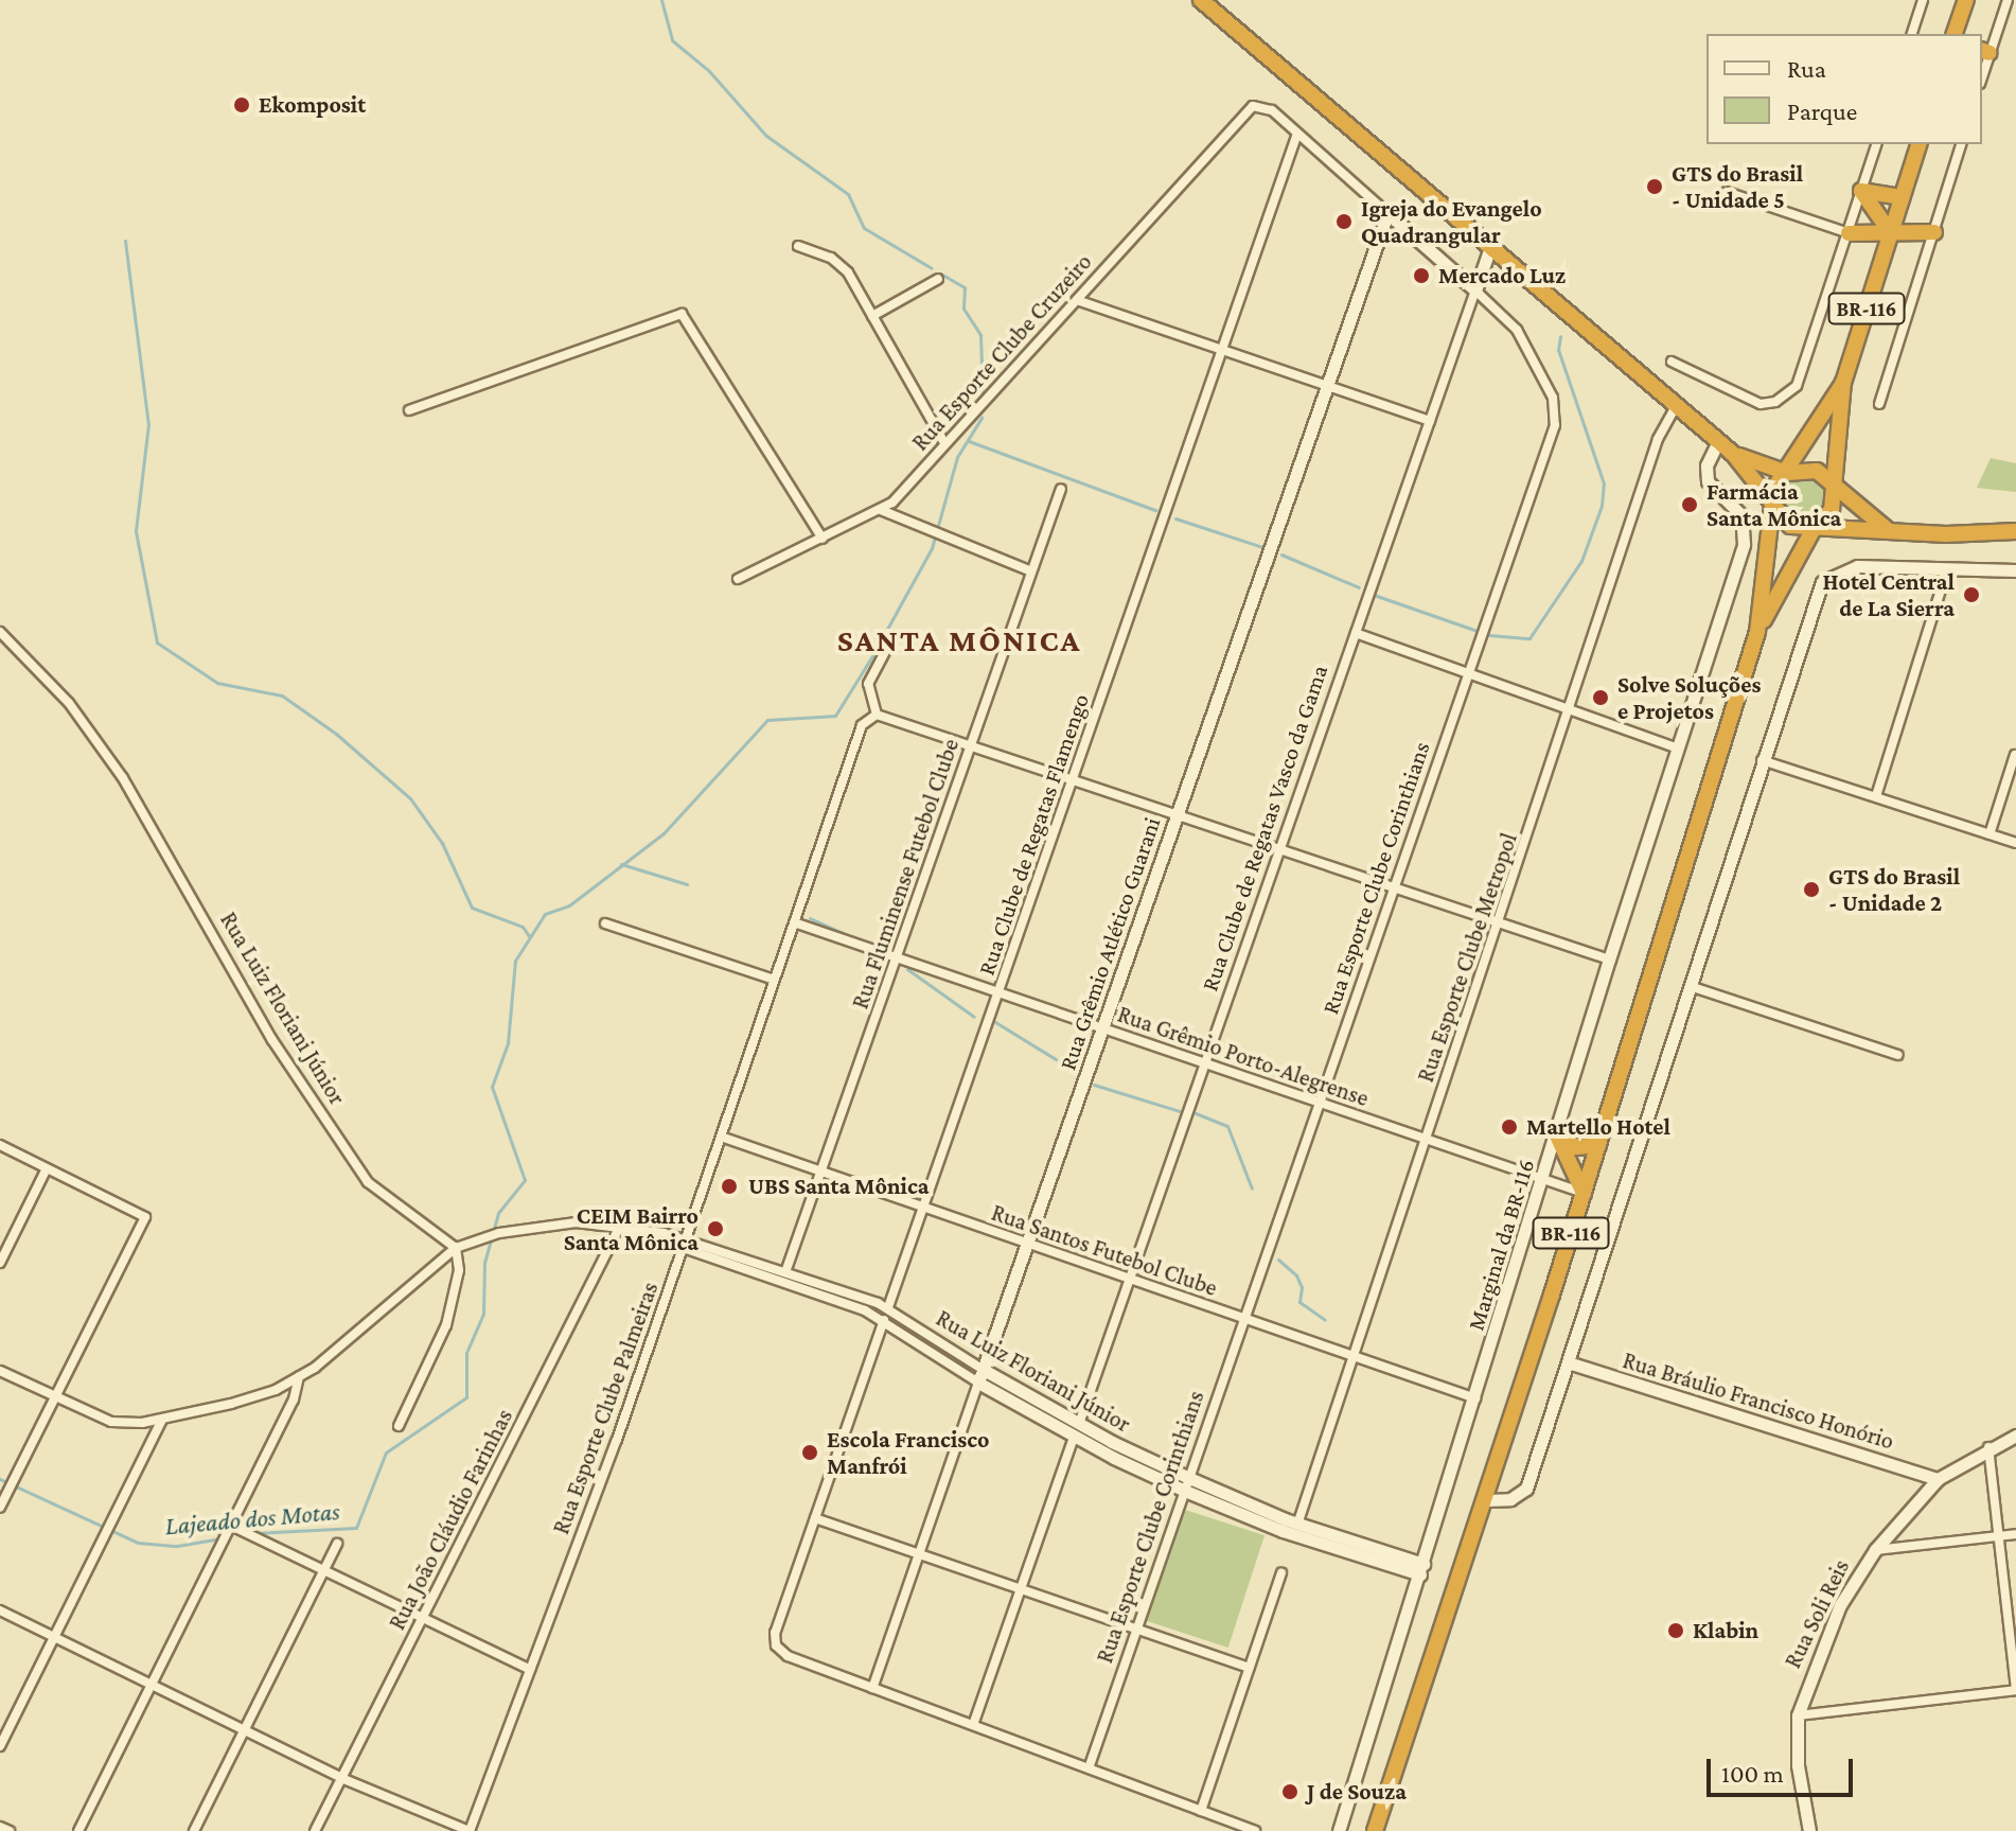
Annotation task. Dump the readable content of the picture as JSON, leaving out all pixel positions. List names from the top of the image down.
{
  "streets": {
    "highway": ["BR-116"],
    "street": [
      "Rua Esporte Clube Cruzeiro",
      "Rua Clube de Regatas Vasco da Gama",
      "Rua Clube de Regatas Flamengo",
      "Rua Fluminense Futebol Clube",
      "Rua Esporte Clube Corinthians",
      "Rua Grêmio Atlético Guarani",
      "Rua Esporte Clube Metropol",
      "Rua Luiz Floriani Júnior",
      "Rua Grêmio Porto-Alegrense",
      "Marginal da BR-116",
      "Rua Santos Futebol Clube",
      "Rua Bráulio Francisco Honório",
      "Rua Esporte Clube Palmeiras",
      "Rua João Cláudio Farinhas",
      "Rua Soli Reis"
    ]
  },
  "crossings": [
    ["BR-116", "Rua Grêmio Porto-Alegrense"],
    ["Rua Esporte Clube Cruzeiro", "Rua Esporte Clube Corinthians"],
    ["Rua Clube de Regatas Vasco da Gama", "Rua Esporte Clube Corinthians"],
    ["Rua Clube de Regatas Vasco da Gama", "Rua Luiz Floriani Júnior"],
    ["Rua Clube de Regatas Vasco da Gama", "Rua Grêmio Porto-Alegrense"],
    ["Rua Clube de Regatas Vasco da Gama", "Rua Santos Futebol Clube"],
    ["Rua Clube de Regatas Flamengo", "Rua Esporte Clube Corinthians"],
    ["Rua Clube de Regatas Flamengo", "Rua Luiz Floriani Júnior"],
    ["Rua Clube de Regatas Flamengo", "Rua Grêmio Porto-Alegrense"],
    ["Rua Clube de Regatas Flamengo", "Rua Santos Futebol Clube"],
    ["Rua Fluminense Futebol Clube", "Rua Luiz Floriani Júnior"],
    ["Rua Fluminense Futebol Clube", "Rua Grêmio Porto-Alegrense"],
    ["Rua Fluminense Futebol Clube", "Rua Santos Futebol Clube"],
    ["Rua Esporte Clube Corinthians", "Rua Grêmio Atlético Guarani"],
    ["Rua Esporte Clube Corinthians", "Rua Luiz Floriani Júnior"],
    ["Rua Esporte Clube Corinthians", "Rua Grêmio Porto-Alegrense"],
    ["Rua Esporte Clube Corinthians", "Rua Santos Futebol Clube"],
    ["Rua Grêmio Atlético Guarani", "Rua Luiz Floriani Júnior"],
    ["Rua Grêmio Atlético Guarani", "Rua Grêmio Porto-Alegrense"],
    ["Rua Grêmio Atlético Guarani", "Rua Santos Futebol Clube"],
    ["Rua Esporte Clube Metropol", "Rua Luiz Floriani Júnior"],
    ["Rua Esporte Clube Metropol", "Rua Grêmio Porto-Alegrense"],
    ["Rua Esporte Clube Metropol", "Rua Santos Futebol Clube"],
    ["Rua Luiz Floriani Júnior", "Marginal da BR-116"],
    ["Rua Luiz Floriani Júnior", "Rua Esporte Clube Palmeiras"],
    ["Rua Luiz Floriani Júnior", "Rua João Cláudio Farinhas"],
    ["Rua Grêmio Porto-Alegrense", "Marginal da BR-116"],
    ["Rua Grêmio Porto-Alegrense", "Rua Esporte Clube Palmeiras"],
    ["Marginal da BR-116", "Rua Santos Futebol Clube"],
    ["Rua Santos Futebol Clube", "Rua Esporte Clube Palmeiras"],
    ["Rua Bráulio Francisco Honório", "Rua Soli Reis"]
  ],
  "districts": ["SANTA MÔNICA"],
  "water": ["Lajeado dos Motas"],
  "places": [
    "Ekomposit",
    "GTS do Brasil - Unidade 5",
    "Igreja do Evangelo Quadrangular",
    "Mercado Luz",
    "Farmácia Santa Mônica",
    "Hotel Central de La Sierra",
    "Solve Soluções e Projetos",
    "GTS do Brasil - Unidade 2",
    "Martello Hotel",
    "UBS Santa Mônica",
    "CEIM Bairro Santa Mônica",
    "Escola Francisco Manfrói",
    "Klabin",
    "J de Souza"
  ],
  "legend": ["Rua", "Parque"],
  "scale_bar": "100 m"
}
